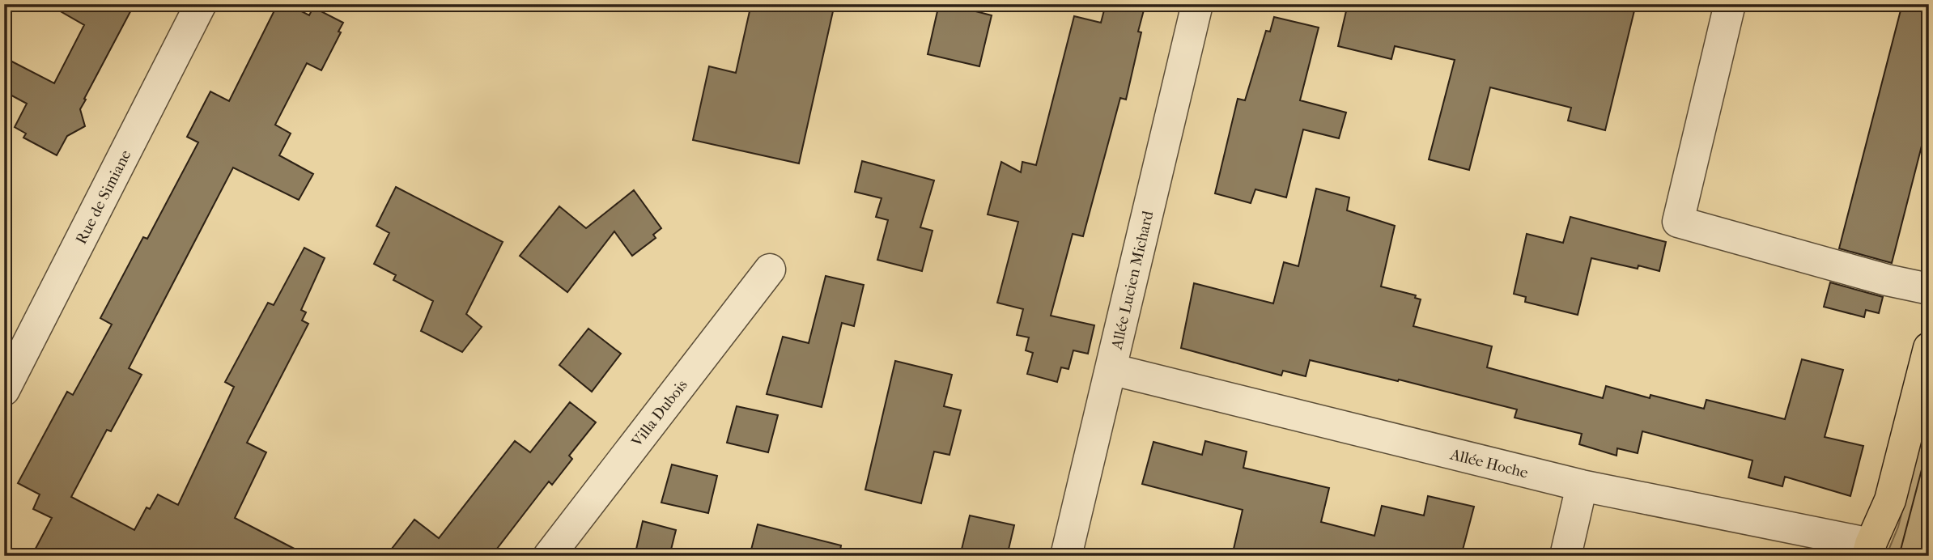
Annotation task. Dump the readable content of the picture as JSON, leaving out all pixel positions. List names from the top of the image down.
{
  "streets": {
    "street": [
      "Rue de Simiane",
      "Allée Lucien Michard",
      "Villa Dubois",
      "Allée Hoche"
    ]
  },
  "crossings": [
    ["Allée Lucien Michard", "Allée Hoche"]
  ]
}
